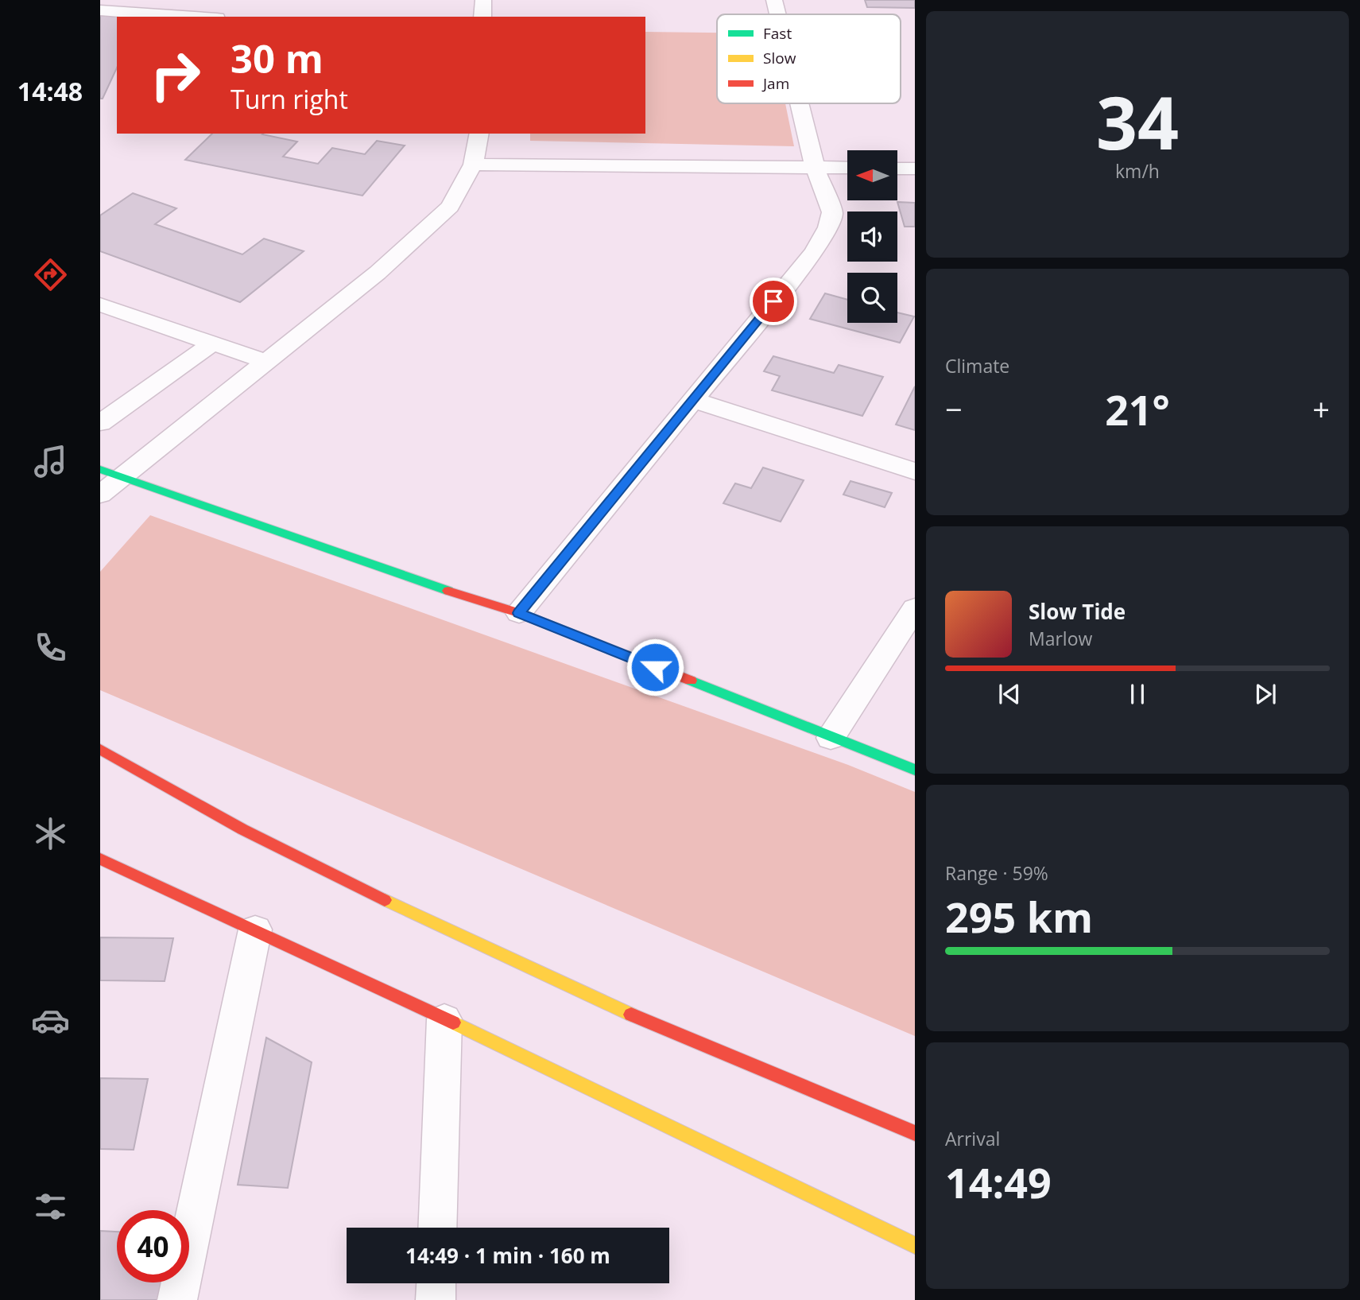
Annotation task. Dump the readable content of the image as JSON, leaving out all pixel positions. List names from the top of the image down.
{
  "legend": ["Fast", "Slow", "Jam"],
  "north": "left",
  "page": {
    "tabs": "14:48",
    "tile": [
      ["34", "km/h"],
      "Climate",
      ["Range · 59%", "295 km"],
      ["Arrival", "14:49"]
    ],
    "turn": ["30 m", "Turn right"],
    "heat": ["−", "21°", "+"],
    "song": ["Slow Tide", "Marlow"],
    "limit": "40",
    "trip": "14:49 · 1 min · 160 m"
  }
}
